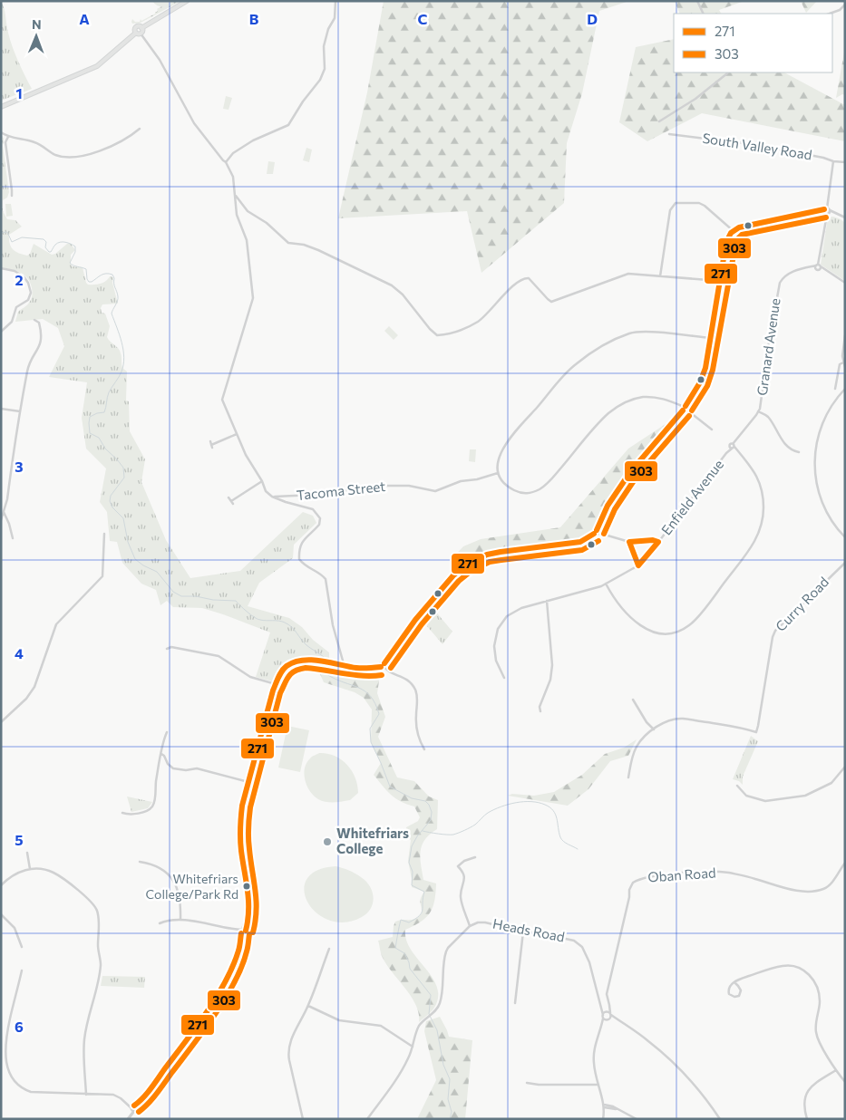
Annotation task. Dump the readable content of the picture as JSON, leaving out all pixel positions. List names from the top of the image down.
{
  "streets": {
    "street": [
      "South Valley Road",
      "Granard Avenue",
      "Tacoma Street",
      "Enfield Avenue",
      "Curry Road",
      "Oban Road",
      "Heads Road"
    ]
  },
  "crossings": [
    ["Granard Avenue", "Enfield Avenue"],
    ["Oban Road", "Heads Road"]
  ],
  "places": ["Whitefriars College", "Whitefriars College/Park Rd"],
  "lines": ["transit line 271", "transit line 303"],
  "legend": ["271", "303"],
  "north": "top",
  "grid": {
    "columns": [
      "A",
      "B",
      "C",
      "D"
    ],
    "rows": [
      "1",
      "2",
      "3",
      "4",
      "5",
      "6"
    ]
  }
}
